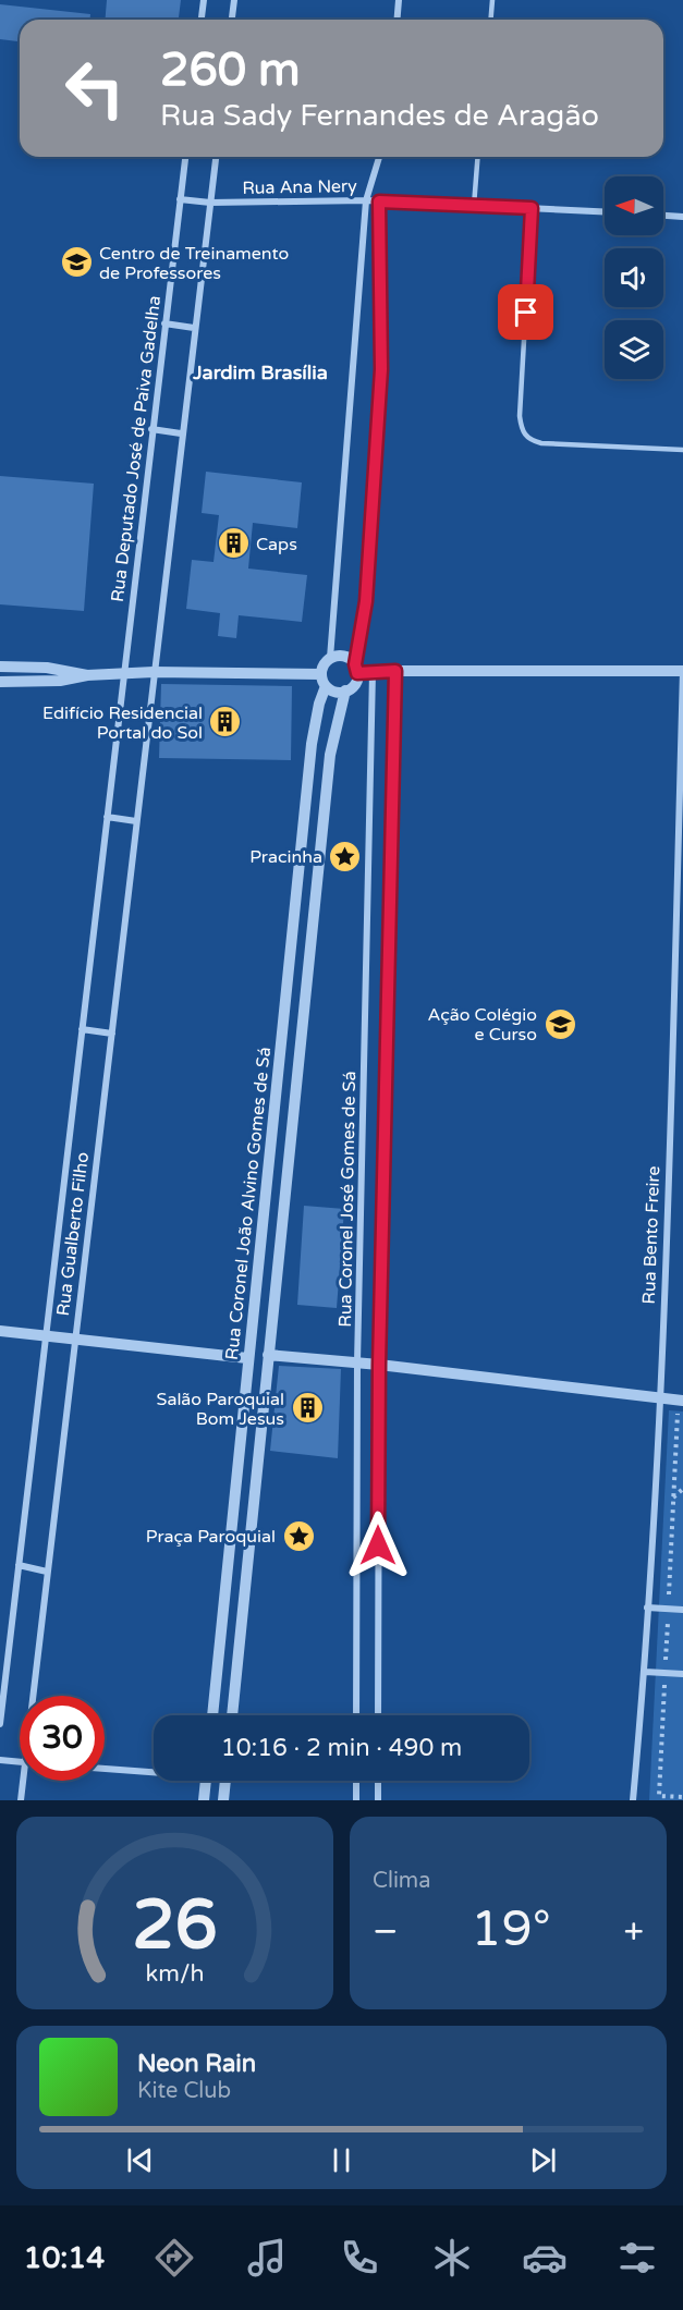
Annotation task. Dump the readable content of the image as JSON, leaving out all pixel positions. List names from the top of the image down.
{
  "streets": {
    "street": [
      "Rua Ana Nery",
      "Rua Deputado José de Paiva Gadelha",
      "Rua Coronel José Gomes de Sá",
      "Rua Coronel João Alvino Gomes de Sá",
      "Rua Gualberto Filho",
      "Rua Bento Freire"
    ]
  },
  "crossings": [
    ["Rua Ana Nery", "Rua Deputado José de Paiva Gadelha"],
    ["Rua Deputado José de Paiva Gadelha", "Rua Gualberto Filho"]
  ],
  "districts": ["Jardim Brasília"],
  "places": {
    "school or university": ["Centro de Treinamento de Professores", "Ação Colégio e Curso"],
    "building": ["Caps", "Edifício Residencial Portal do Sol", "Salão Paroquial Bom Jesus"],
    "place": ["Pracinha", "Praça Paroquial"]
  },
  "north": "left",
  "page": {
    "turn": ["260 m", "Rua Sady Fernandes de Aragão"],
    "limit": "30",
    "trip": "10:16 · 2 min · 490 m",
    "tile": "Clima",
    "heat": ["−", "19°", "+"],
    "song": ["Neon Rain", "Kite Club"],
    "tabs": "10:14",
    "gauge": ["26", "km/h"]
  }
}
